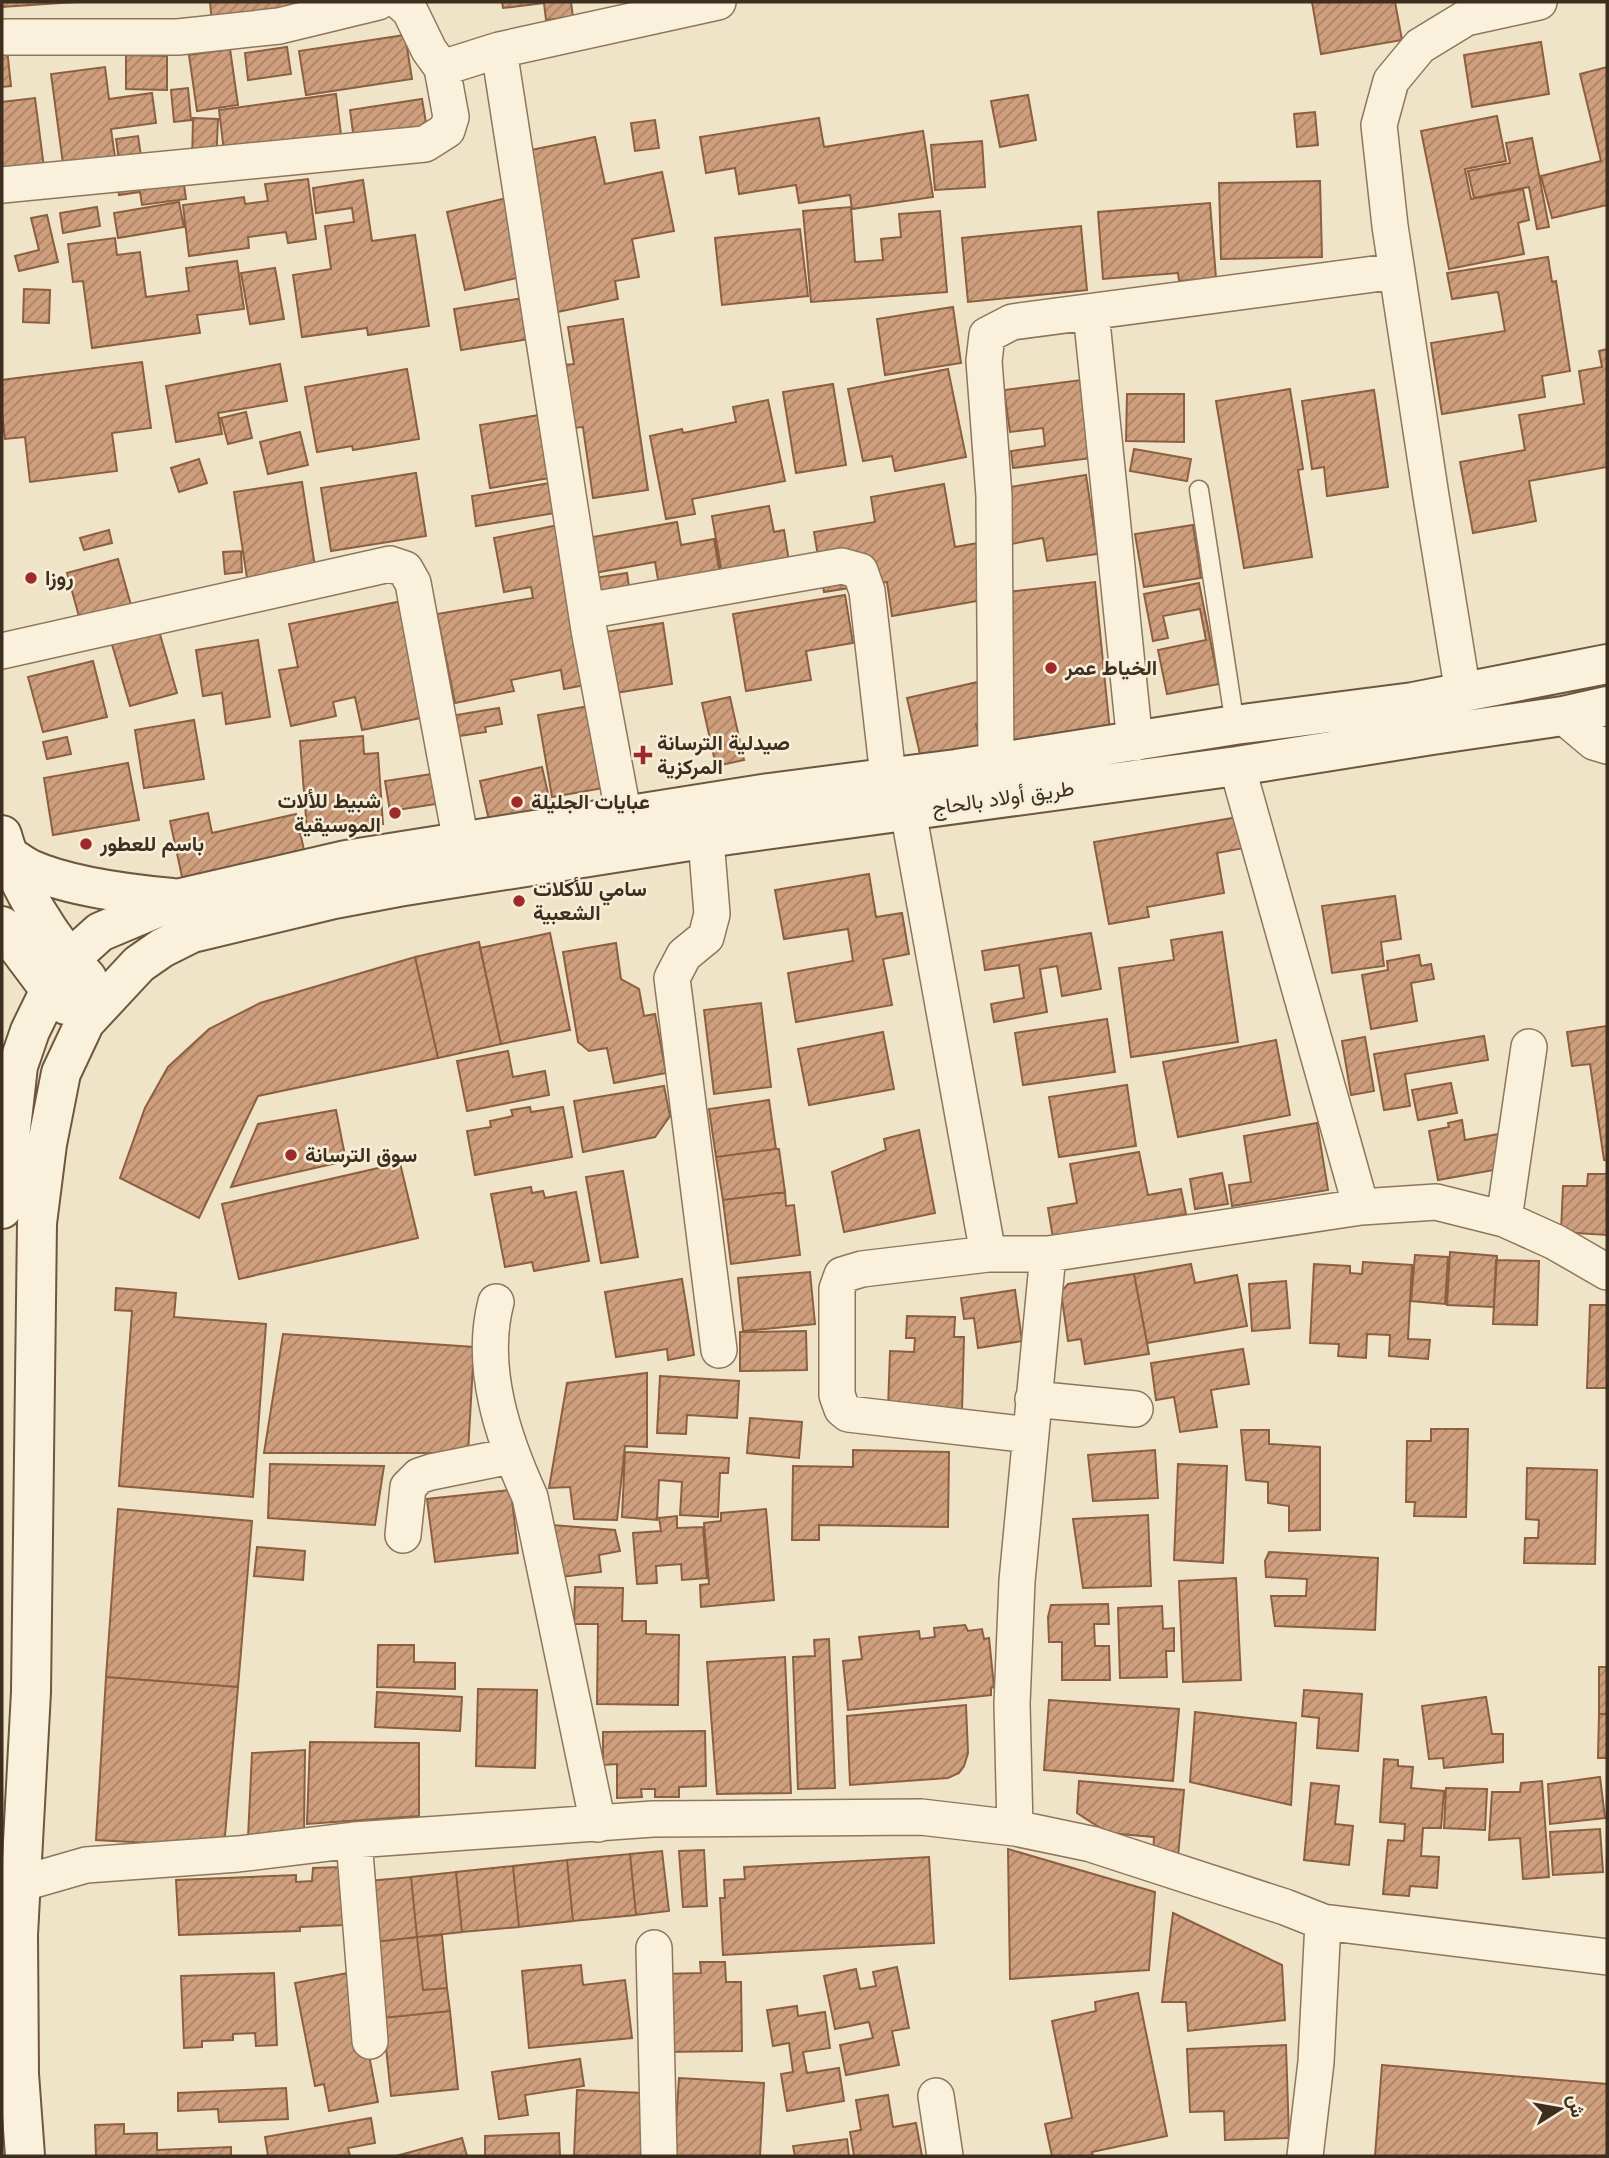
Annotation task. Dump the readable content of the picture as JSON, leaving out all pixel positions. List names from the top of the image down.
{
  "streets": {
    "main road": ["طريق أولاد بالحاج"]
  },
  "places": {
    "other": [
      "روزا",
      "الخياط عمر",
      "عبايات الجليلة",
      "شبيط للألات الموسيقية",
      "باسم للعطور",
      "سامي للأكلات الشعبية",
      "سوق الترسانة"
    ],
    "health": ["صيدلية الترسانة المركزية"]
  },
  "north": "right"
}
